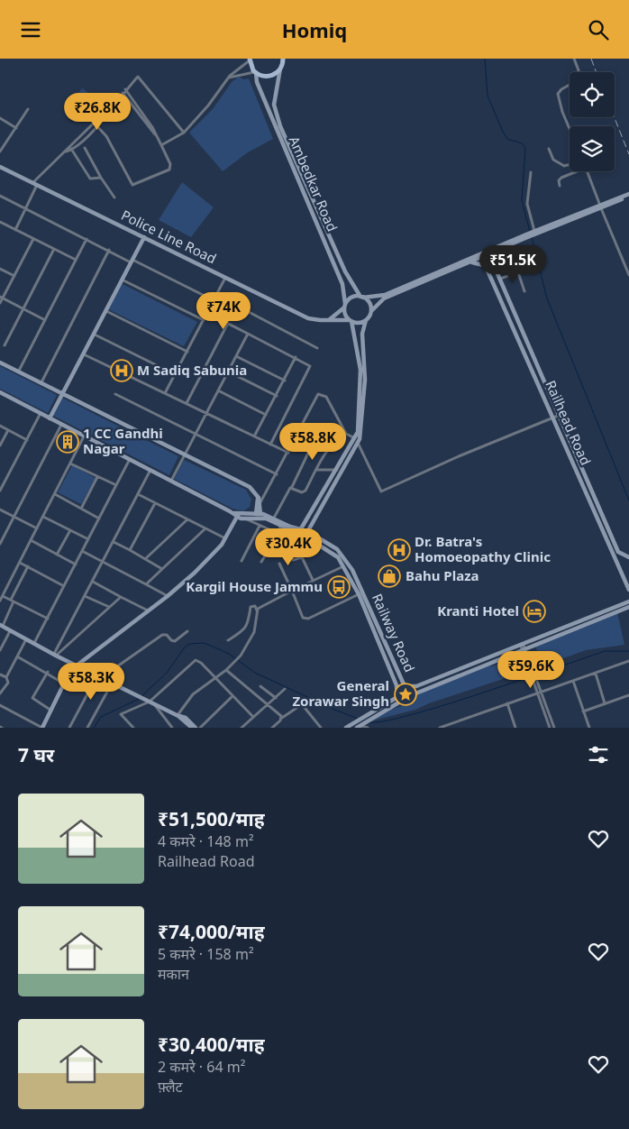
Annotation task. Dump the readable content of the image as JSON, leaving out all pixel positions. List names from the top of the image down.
{
  "streets": {
    "main road": [
      "Ambedkar Road",
      "Police Line Road",
      "Railhead Road",
      "Railway Road"
    ]
  },
  "crossings": [
    ["Ambedkar Road", "Police Line Road"]
  ],
  "places": {
    "hospital": ["M Sadiq Sabunia", "Dr. Batra's Homoeopathy Clinic"],
    "building": ["1 CC Gandhi Nagar"],
    "shop": ["Bahu Plaza"],
    "bus stop": ["Kargil House Jammu"],
    "hotel": ["Kranti Hotel"],
    "place": ["General Zorawar Singh"]
  },
  "page": {
    "header": "Homiq",
    "price": [
      "₹26.8K",
      "₹51.5K",
      "₹74K",
      "₹58.8K",
      "₹30.4K",
      "₹59.6K",
      "₹58.3K"
    ],
    "heading": "7 घर",
    "list": [
      {
        "name": "₹51,500/माह",
        "note": "4 कमरे · 148 m² · Railhead Road"
      },
      {
        "name": "₹74,000/माह",
        "note": "5 कमरे · 158 m² · मकान"
      },
      {
        "name": "₹30,400/माह",
        "note": "2 कमरे · 64 m² · फ़्लैट"
      }
    ]
  }
}
